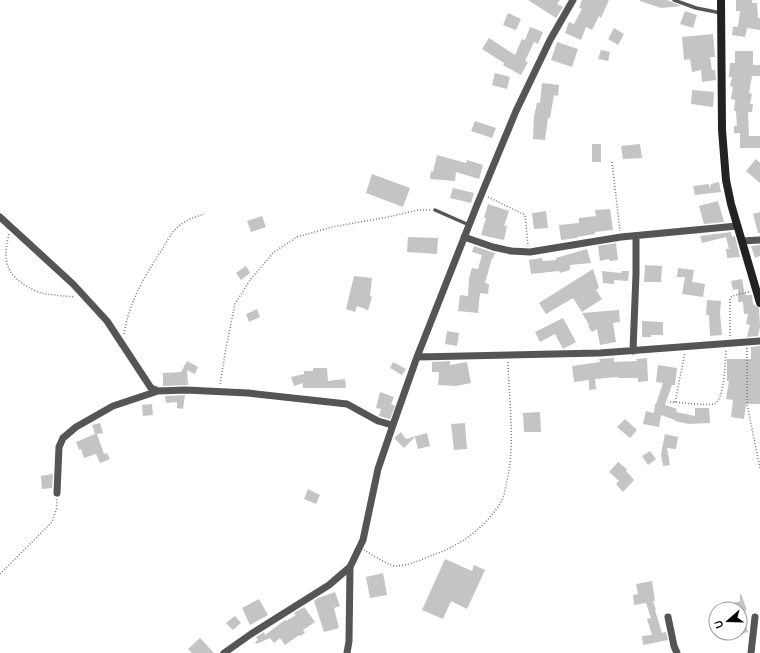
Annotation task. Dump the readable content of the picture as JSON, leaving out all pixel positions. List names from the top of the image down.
{
  "north": "left"
}
